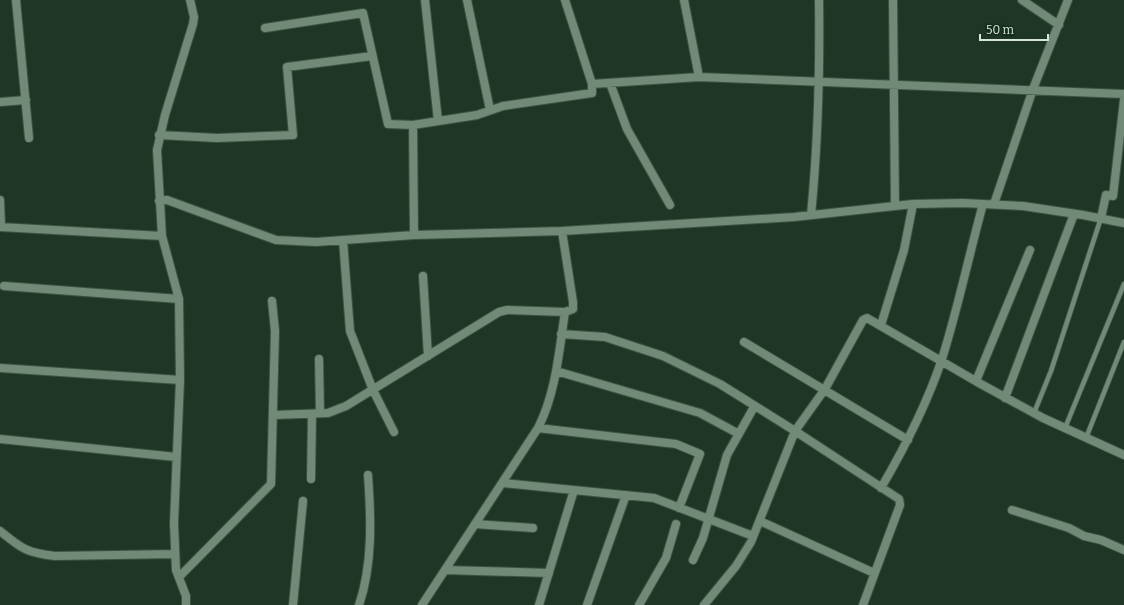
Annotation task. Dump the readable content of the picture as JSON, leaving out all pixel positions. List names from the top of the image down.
{
  "scale_bar": "50 m"
}
